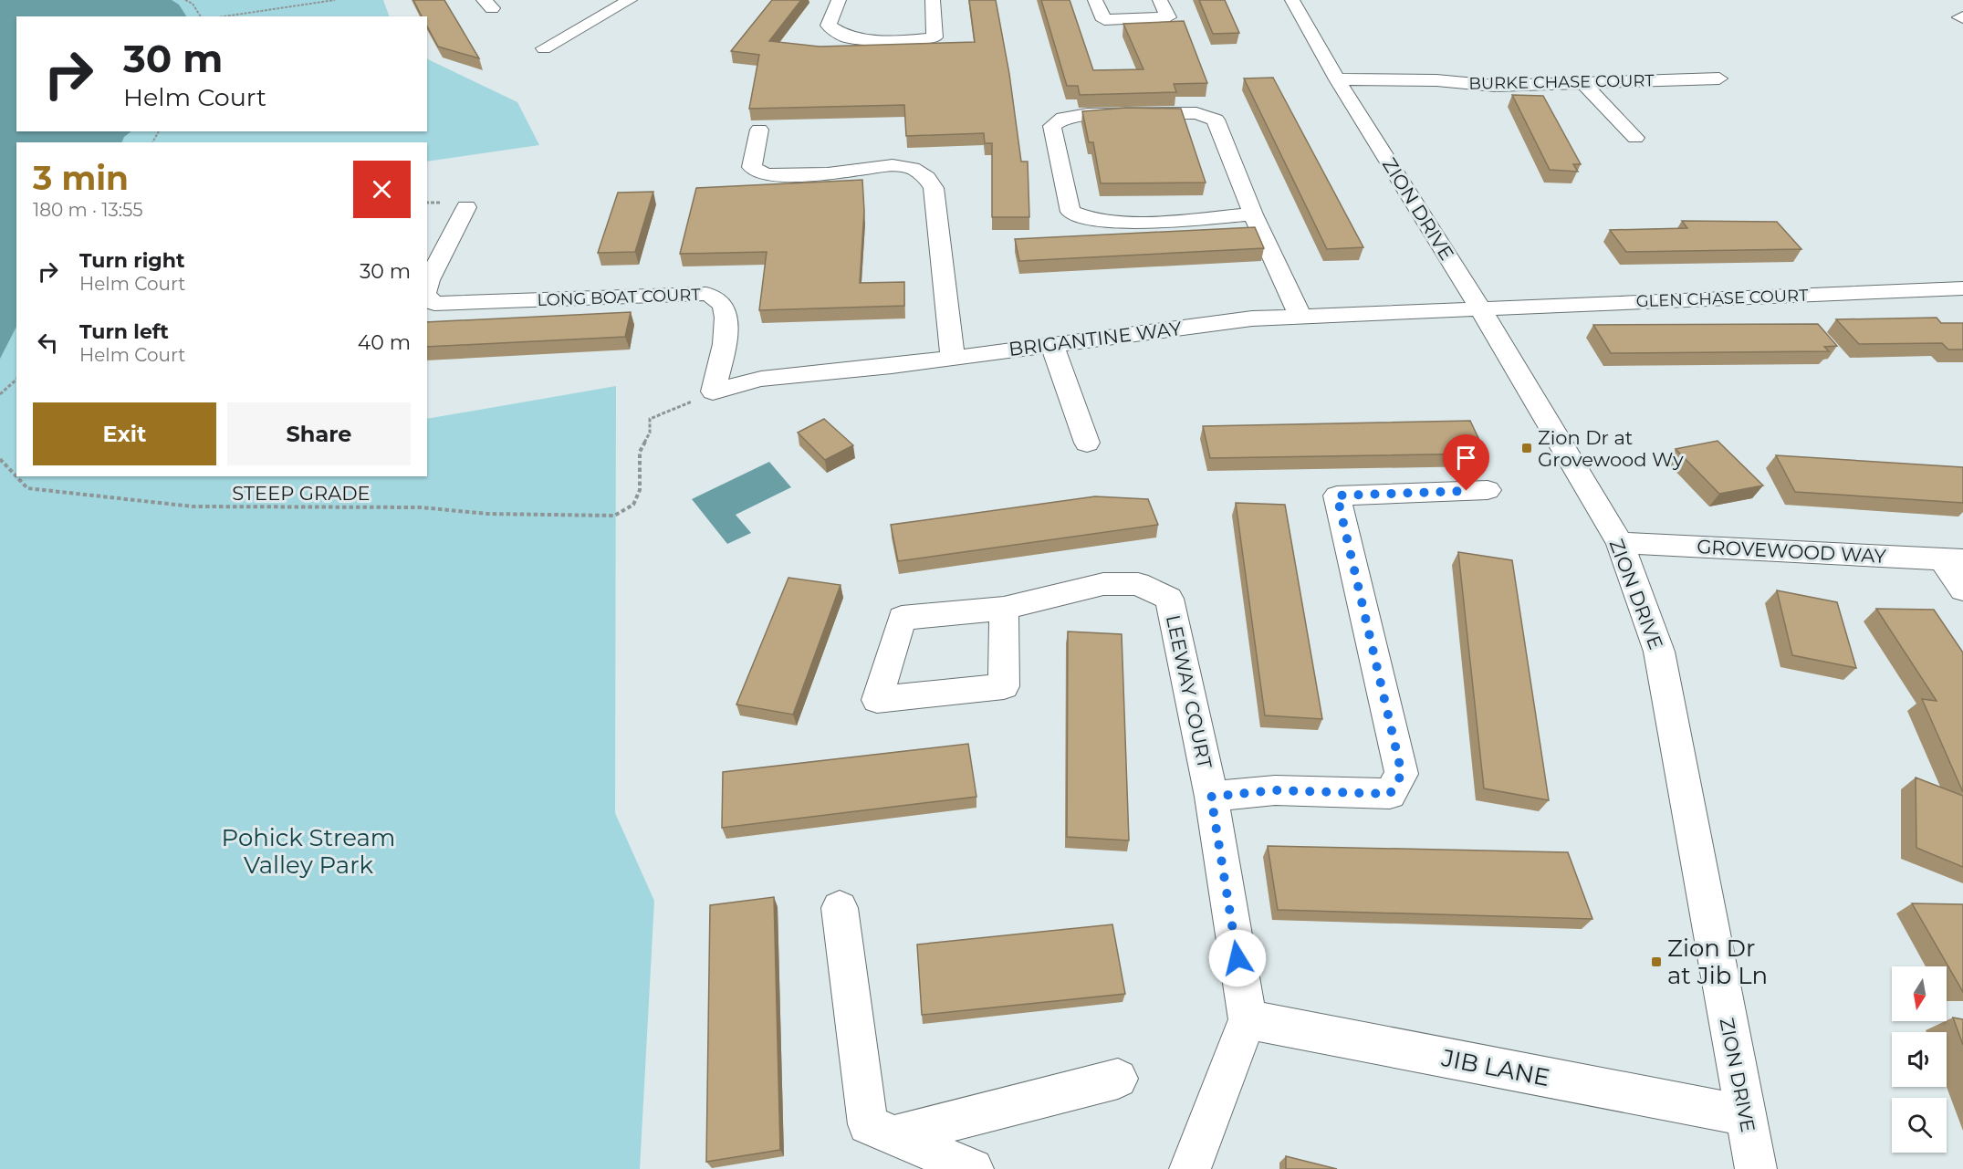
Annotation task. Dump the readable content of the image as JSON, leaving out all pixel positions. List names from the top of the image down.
{
  "streets": {
    "street": [
      "BURKE CHASE COURT",
      "ZION DRIVE",
      "LONG BOAT COURT",
      "GLEN CHASE COURT",
      "BRIGANTINE WAY",
      "GROVEWOOD WAY",
      "LEEWAY COURT",
      "JIB LANE"
    ],
    "path": ["STEEP GRADE"]
  },
  "crossings": [
    ["BURKE CHASE COURT", "ZION DRIVE"],
    ["ZION DRIVE", "GLEN CHASE COURT"],
    ["ZION DRIVE", "BRIGANTINE WAY"],
    ["ZION DRIVE", "GROVEWOOD WAY"],
    ["ZION DRIVE", "JIB LANE"],
    ["LONG BOAT COURT", "BRIGANTINE WAY"],
    ["LONG BOAT COURT", "STEEP GRADE"],
    ["GLEN CHASE COURT", "BRIGANTINE WAY"],
    ["BRIGANTINE WAY", "STEEP GRADE"],
    ["LEEWAY COURT", "JIB LANE"]
  ],
  "parks": ["Pohick Stream Valley Park"],
  "places": {
    "transit": ["Zion Dr at Grovewood Wy", "Zion Dr at Jib Ln"]
  },
  "north": "bottom",
  "page": {
    "turn": ["30 m", "Helm Court"],
    "heading": ["3 min", "180 m · 13:55"],
    "list": [
      {
        "name": "Turn right",
        "note": "Helm Court",
        "value": "30 m"
      },
      {
        "name": "Turn left",
        "note": "Helm Court",
        "value": "40 m"
      }
    ],
    "buttons": ["Exit", "Share"]
  }
}
